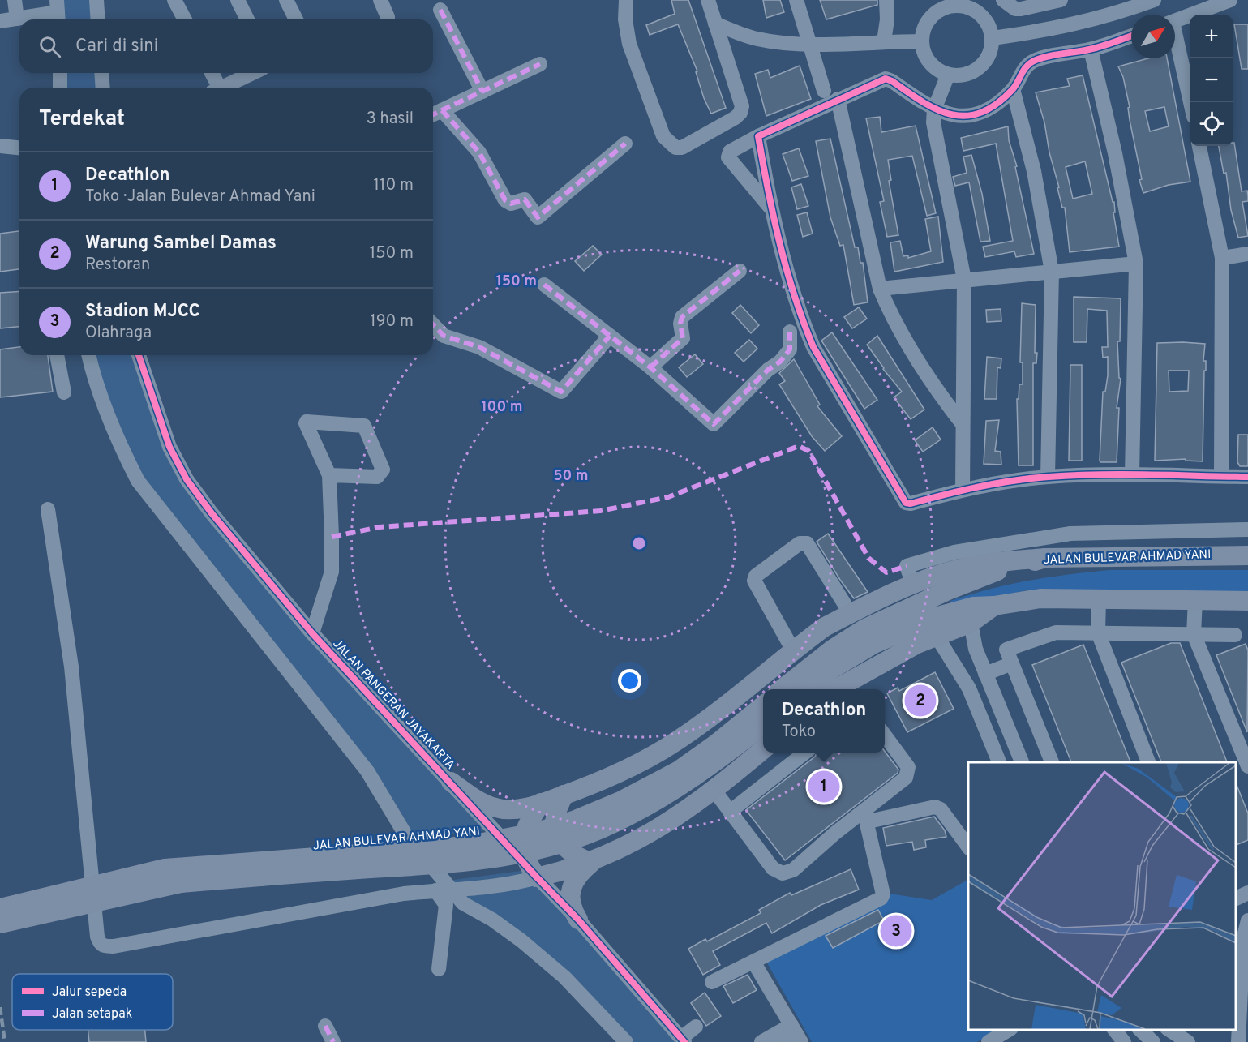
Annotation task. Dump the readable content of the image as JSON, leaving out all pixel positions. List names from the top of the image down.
{
  "streets": {
    "main road": ["JALAN BULEVAR AHMAD YANI"],
    "street": ["JALAN PANGERAN JAYAKARTA"]
  },
  "legend": ["Jalur sepeda", "Jalan setapak"],
  "north": "top right",
  "page": {
    "map_buttons": ["+", "−"],
    "search": "Cari di sini",
    "heading": ["Terdekat", "3 hasil"],
    "list": [
      {
        "mark": "1",
        "name": "Decathlon",
        "note": "Toko · Jalan Bulevar Ahmad Yani",
        "value": "110 m"
      },
      {
        "mark": "2",
        "name": "Warung Sambel Damas",
        "note": "Restoran",
        "value": "150 m"
      },
      {
        "mark": "3",
        "name": "Stadion MJCC",
        "note": "Olahraga",
        "value": "190 m"
      }
    ],
    "pins": ["2", "1", "3"],
    "popup": ["Decathlon", "Toko"]
  },
  "rings": ["150 m", "100 m", "50 m"]
}
